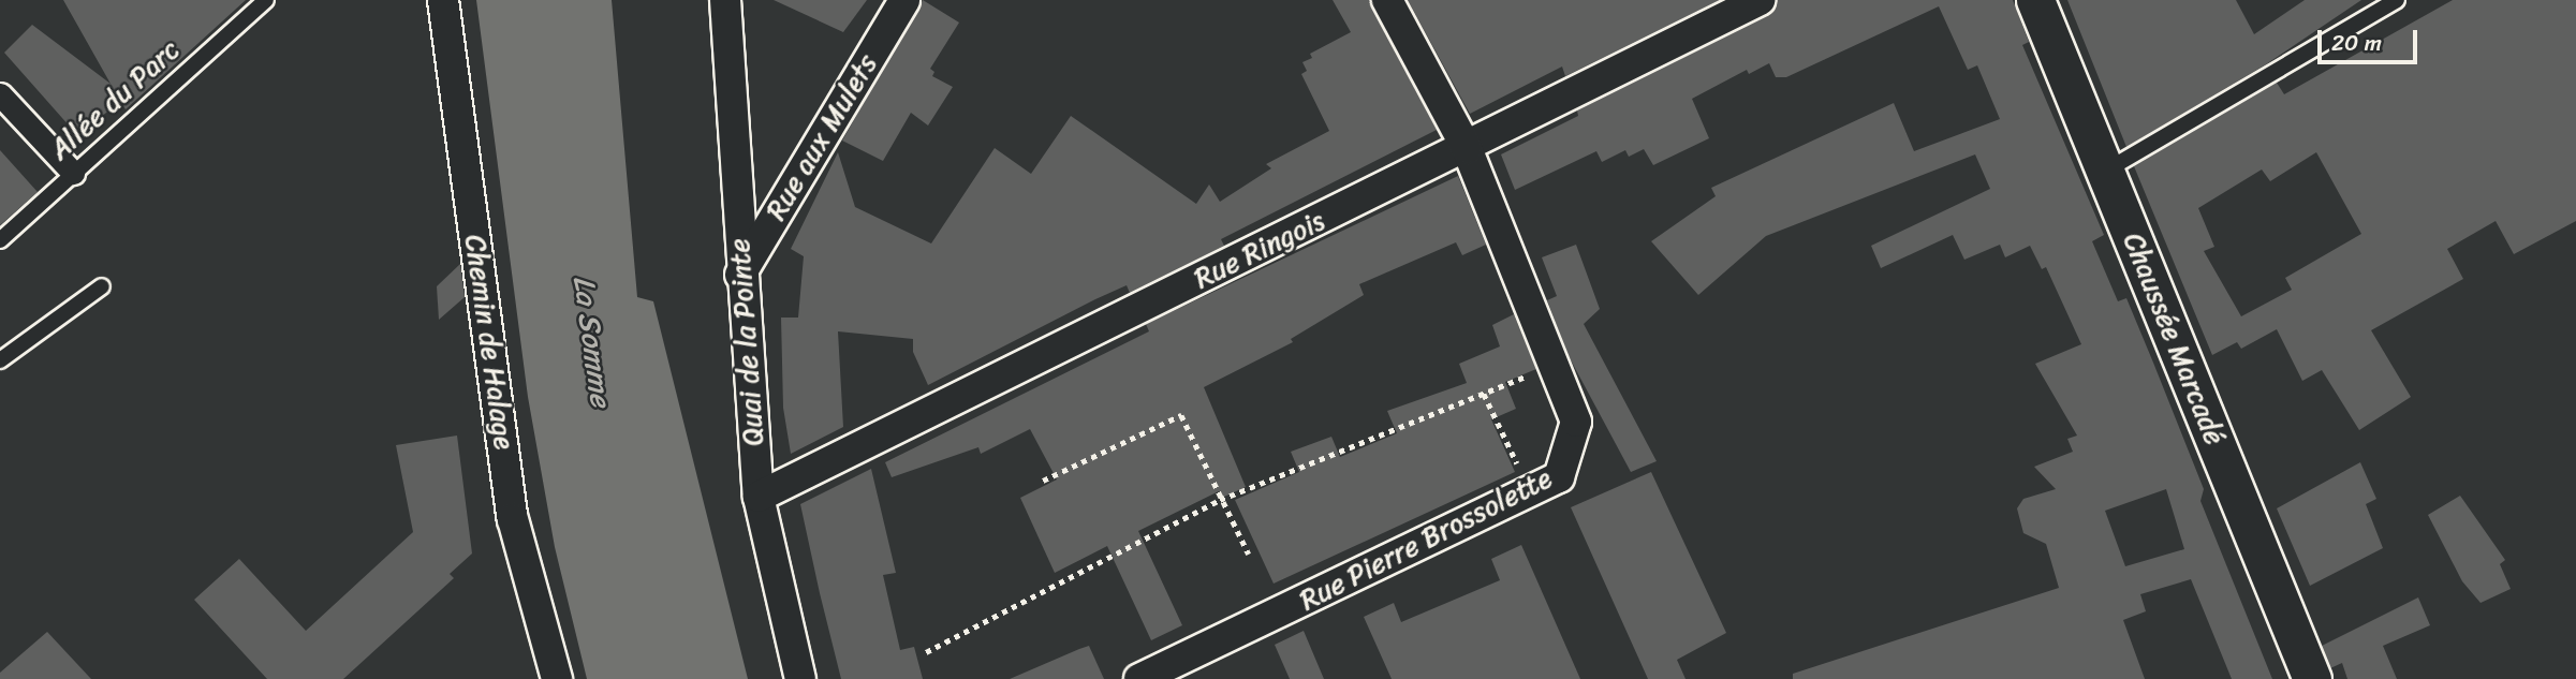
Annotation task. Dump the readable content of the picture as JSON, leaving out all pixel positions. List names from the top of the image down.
{
  "streets": {
    "street": [
      "Rue aux Mulets",
      "Rue Ringois",
      "Chaussée Marcadé",
      "Chemin de Halage",
      "Quai de la Pointe",
      "Rue Pierre Brossolette"
    ],
    "lane": ["Allée du Parc"]
  },
  "crossings": [
    ["Rue aux Mulets", "Quai de la Pointe"],
    ["Rue Ringois", "Quai de la Pointe"],
    ["Rue Ringois", "Rue Pierre Brossolette"]
  ],
  "water": ["La Somme"],
  "scale_bar": "20 m"
}
